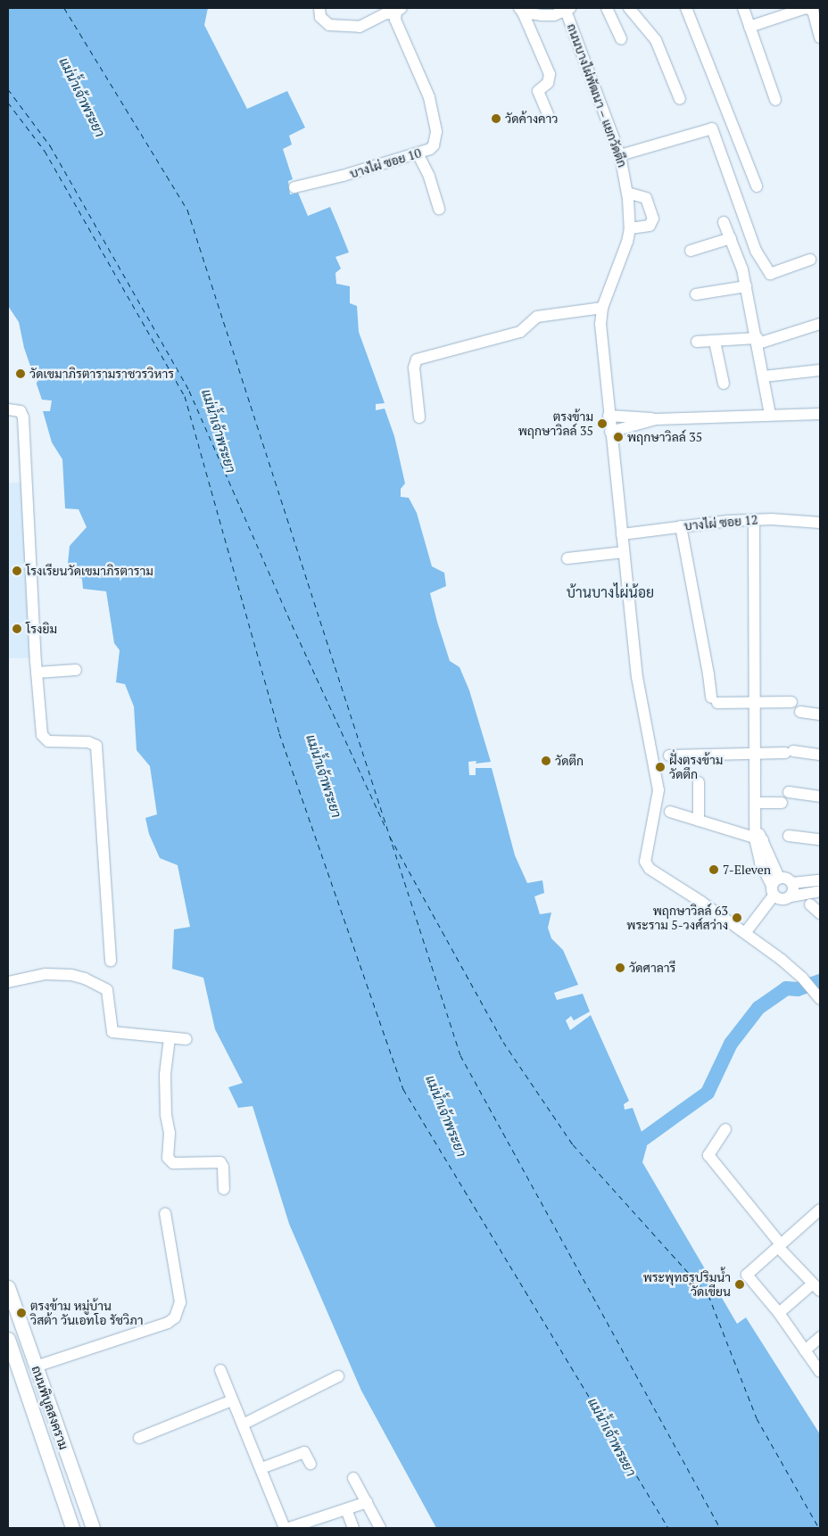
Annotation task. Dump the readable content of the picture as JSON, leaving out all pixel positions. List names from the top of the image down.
{
  "streets": {
    "main road": ["ถนนพิบูลสงคราม"],
    "street": ["ถนนบางไผ่พัฒนา – แยกวัดตึก", "บางไผ่ ซอย 10", "บางไผ่ ซอย 12"]
  },
  "crossings": [
    ["ถนนบางไผ่พัฒนา – แยกวัดตึก", "บางไผ่ ซอย 12"]
  ],
  "districts": ["บ้านบางไผ่น้อย"],
  "water": ["แม่น้ำเจ้าพระยา"],
  "places": [
    "วัดค้างคาว",
    "วัดเขมาภิรตารามราชวรวิหาร",
    "ตรงข้าม พฤกษาวิลล์ 35",
    "พฤกษาวิลล์ 35",
    "โรงเรียนวัดเขมาภิรตาราม",
    "โรงยิม",
    "วัดตึก",
    "ฝั่งตรงข้าม วัดตึก",
    "7-Eleven",
    "พฤกษาวิลล์ 63 พระราม 5-วงศ์สว่าง",
    "วัดศาลารี",
    "พระพุทธรูปริมน้ำ วัดเขียน",
    "ตรงข้าม หมู่บ้าน วิสต้า วันเอทโอ รัชวิภา"
  ]
}
